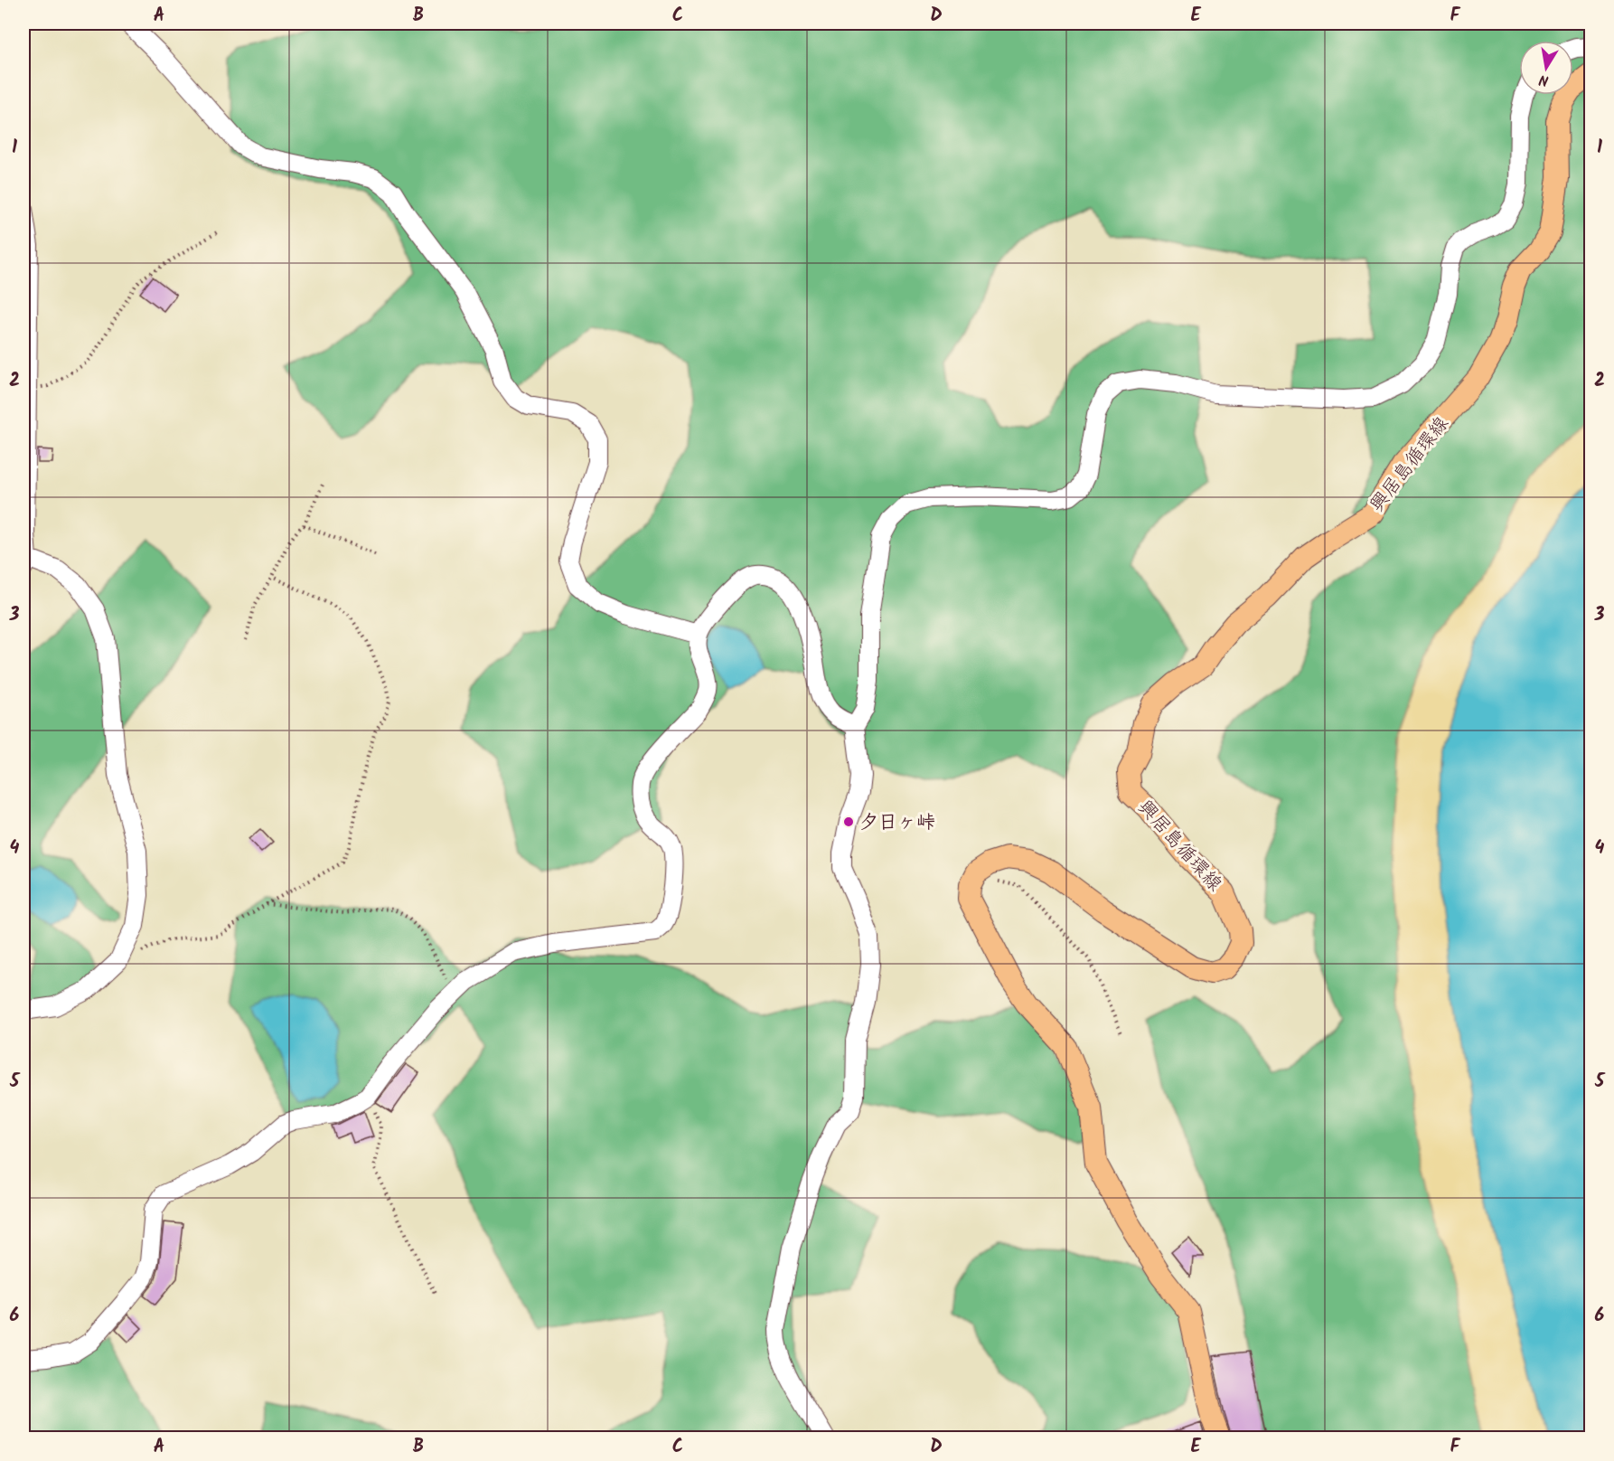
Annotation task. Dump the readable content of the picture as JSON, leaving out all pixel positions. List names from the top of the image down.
{
  "streets": {
    "main road": ["興居島循環線"]
  },
  "places": ["夕日ヶ峠"],
  "north": "bottom",
  "grid": {
    "columns": [
      "A",
      "B",
      "C",
      "D",
      "E",
      "F"
    ],
    "rows": [
      "1",
      "2",
      "3",
      "4",
      "5",
      "6"
    ]
  }
}
